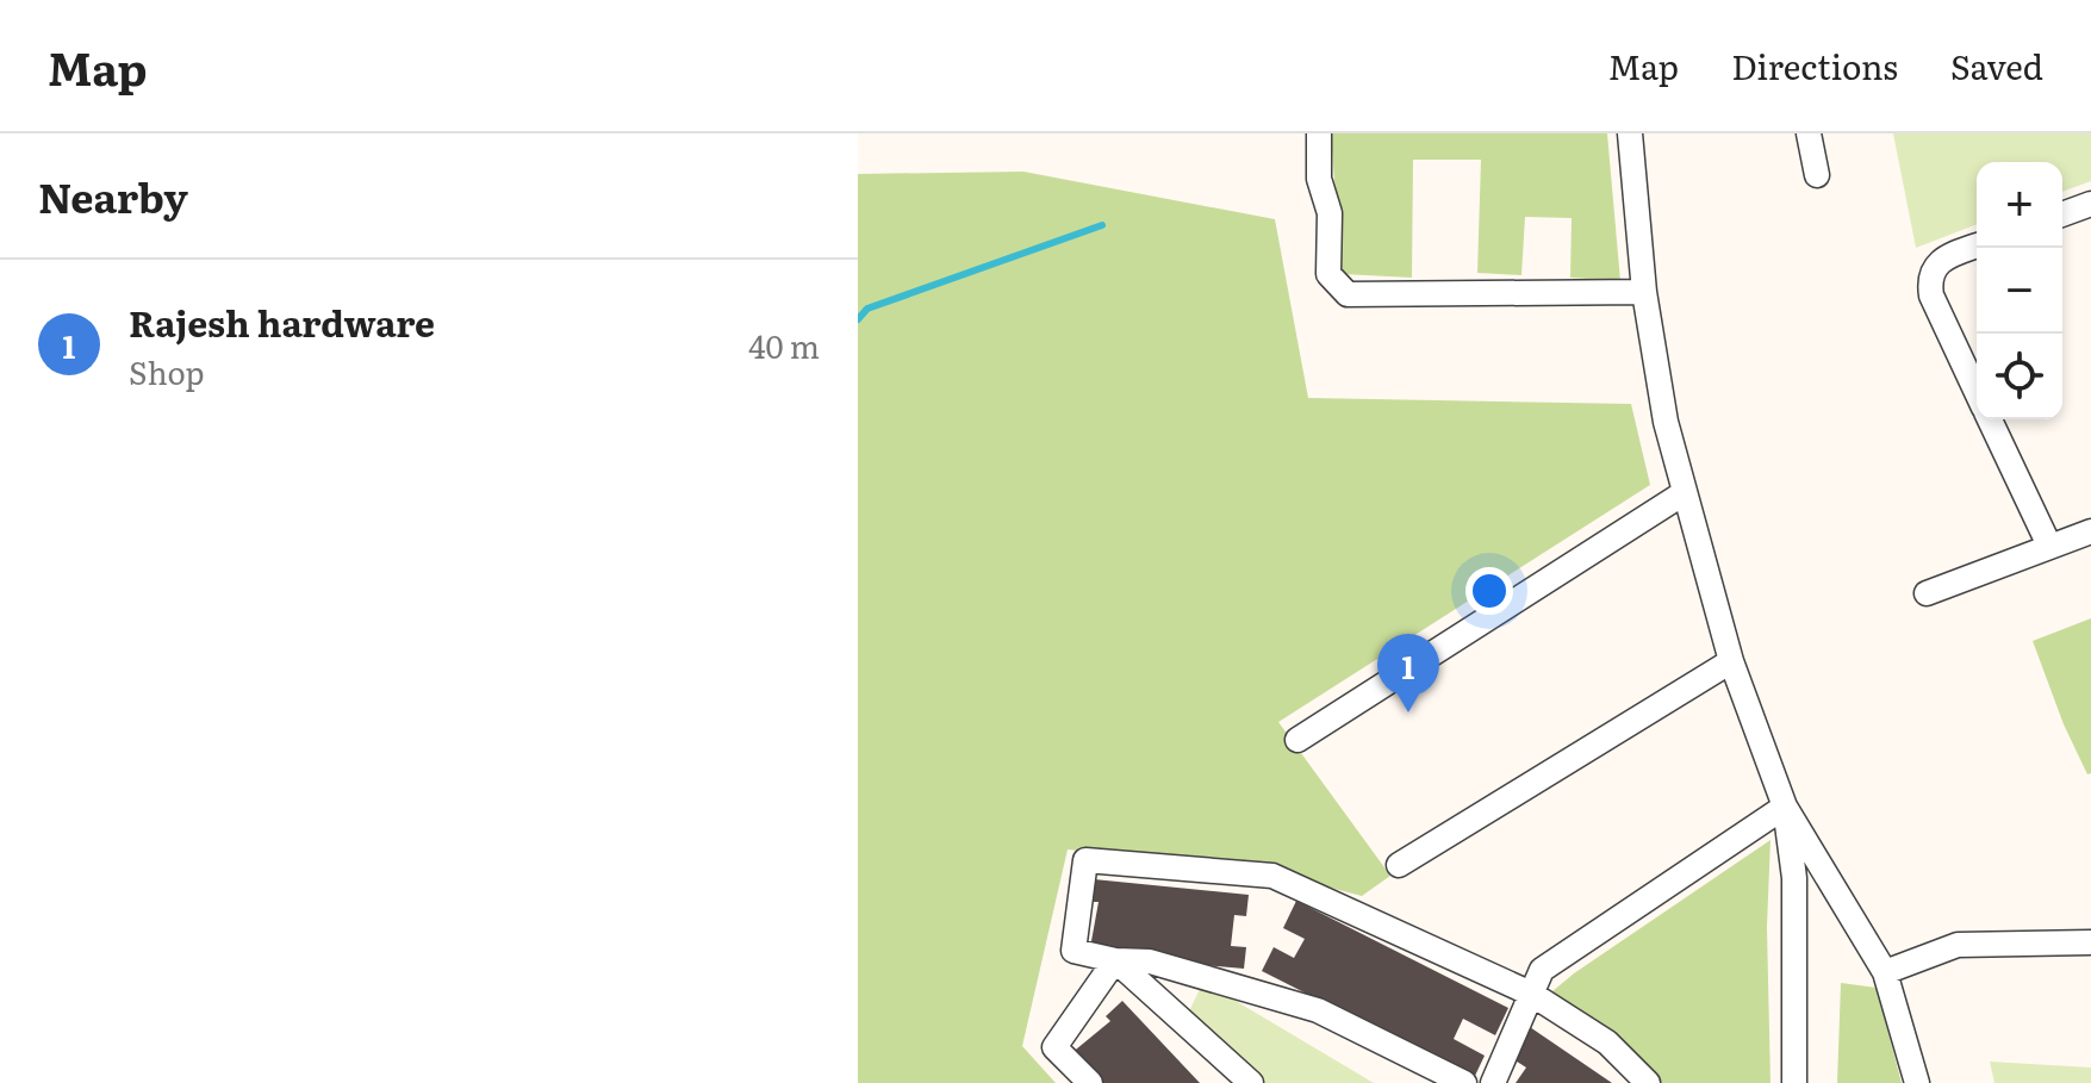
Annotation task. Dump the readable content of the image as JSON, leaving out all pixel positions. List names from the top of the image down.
{
  "page": {
    "header": "Map",
    "nav": ["Map", "Directions", "Saved"],
    "heading": "Nearby",
    "map_buttons": ["+", "−"],
    "list": [
      {
        "mark": "1",
        "name": "Rajesh hardware",
        "note": "Shop",
        "value": "40 m"
      }
    ],
    "pins": "1"
  }
}
